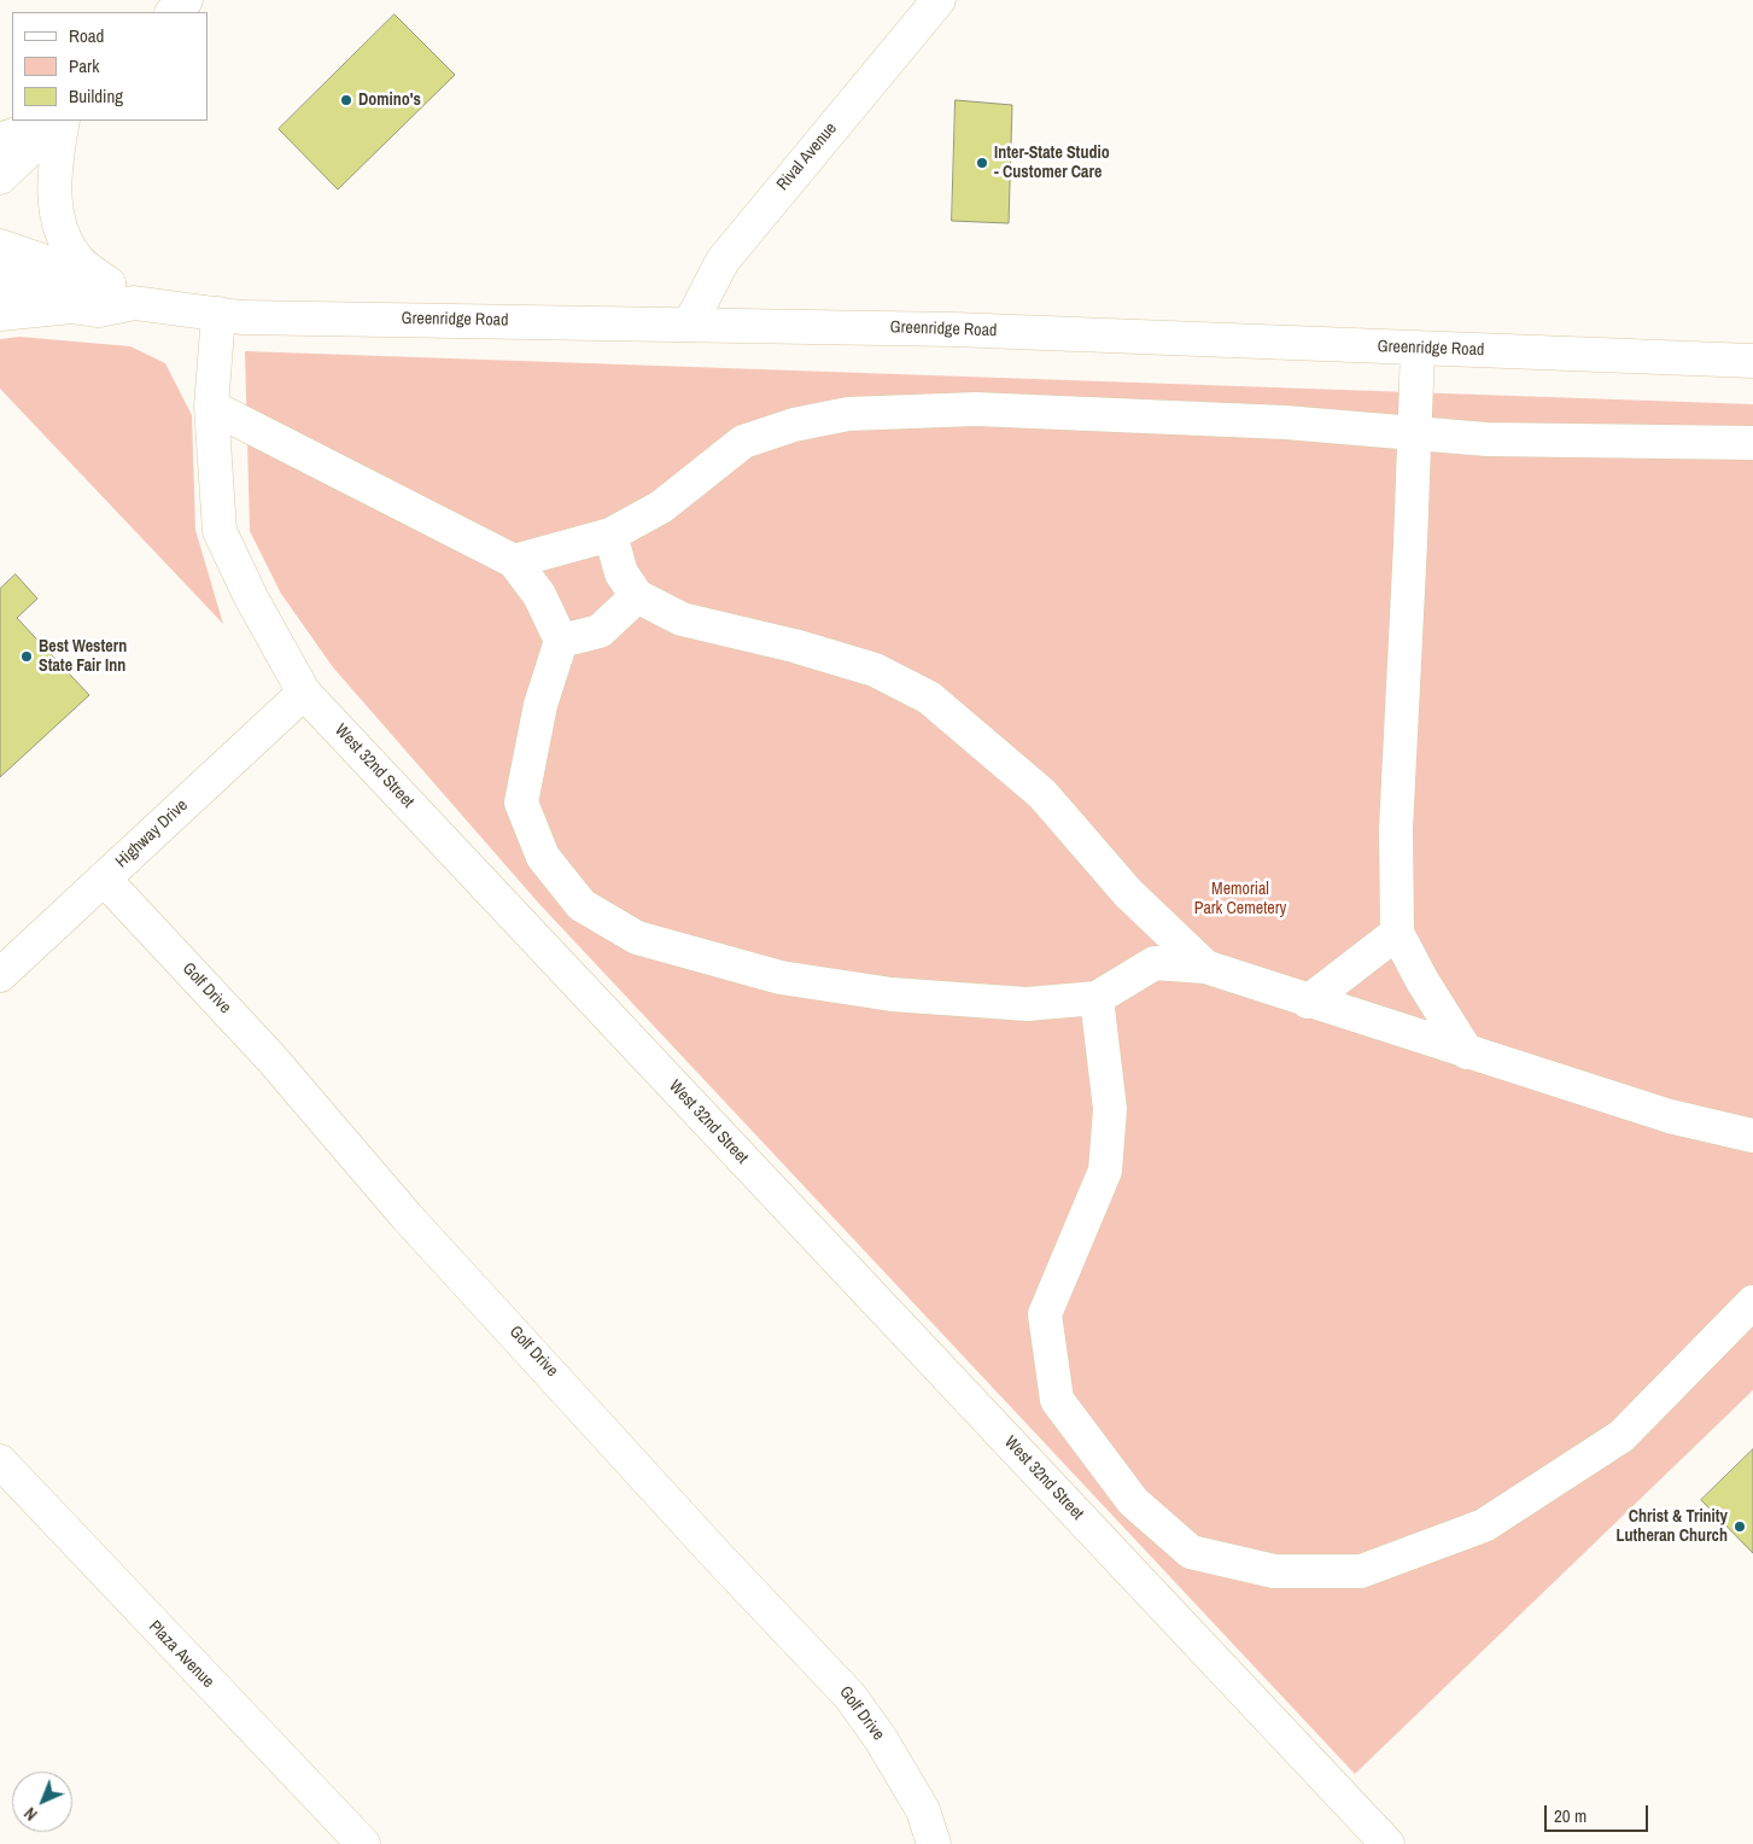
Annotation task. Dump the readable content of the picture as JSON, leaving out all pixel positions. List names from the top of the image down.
{
  "streets": {
    "main road": [
      "Rival Avenue",
      "Greenridge Road",
      "West 32nd Street",
      "Highway Drive",
      "Golf Drive",
      "Plaza Avenue"
    ]
  },
  "crossings": [
    ["Rival Avenue", "Greenridge Road"],
    ["Greenridge Road", "West 32nd Street"],
    ["West 32nd Street", "Highway Drive"],
    ["Highway Drive", "Golf Drive"]
  ],
  "parks": ["Memorial Park Cemetery"],
  "places": [
    "Domino's",
    "Inter-State Studio - Customer Care",
    "Best Western State Fair Inn",
    "Christ & Trinity Lutheran Church"
  ],
  "legend": ["Road", "Park", "Building"],
  "scale_bar": "20 m",
  "north": "bottom left"
}
